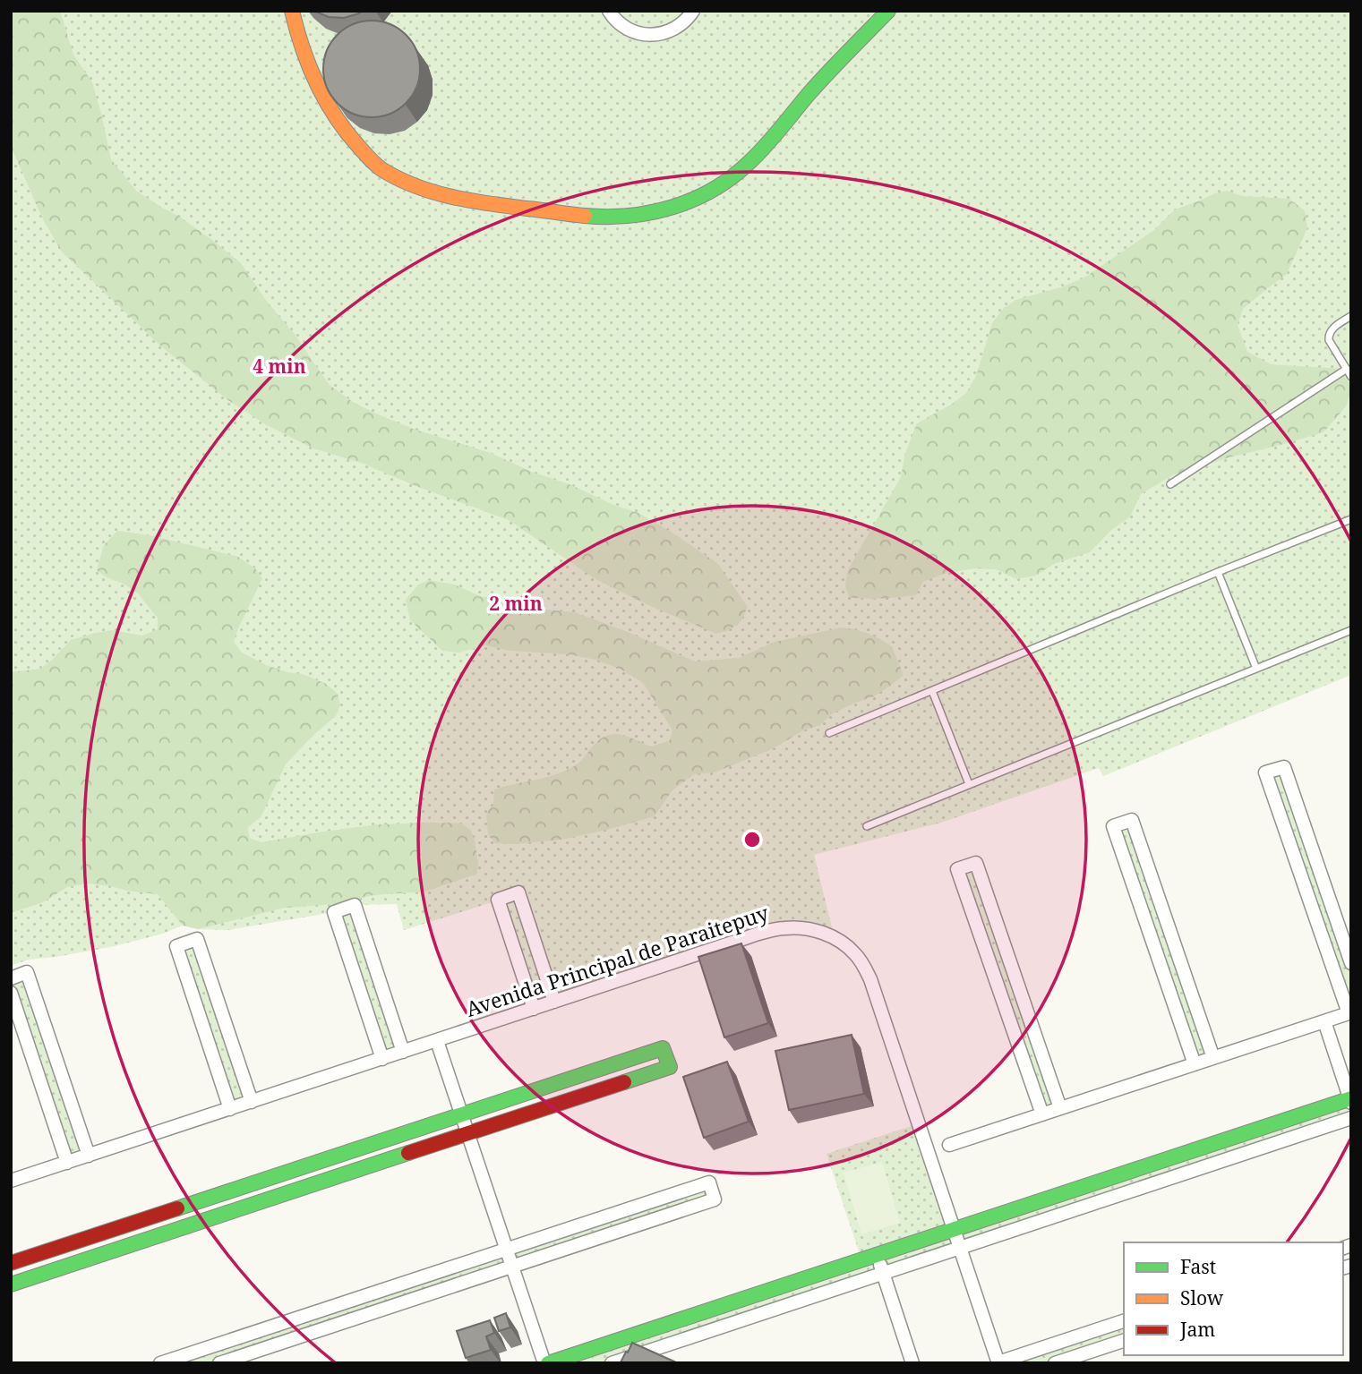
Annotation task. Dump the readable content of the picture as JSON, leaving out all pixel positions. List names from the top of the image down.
{
  "streets": {
    "street": ["Avenida Principal de Paraitepuy"]
  },
  "legend": ["Fast", "Slow", "Jam"],
  "rings": ["4 min", "2 min"]
}
